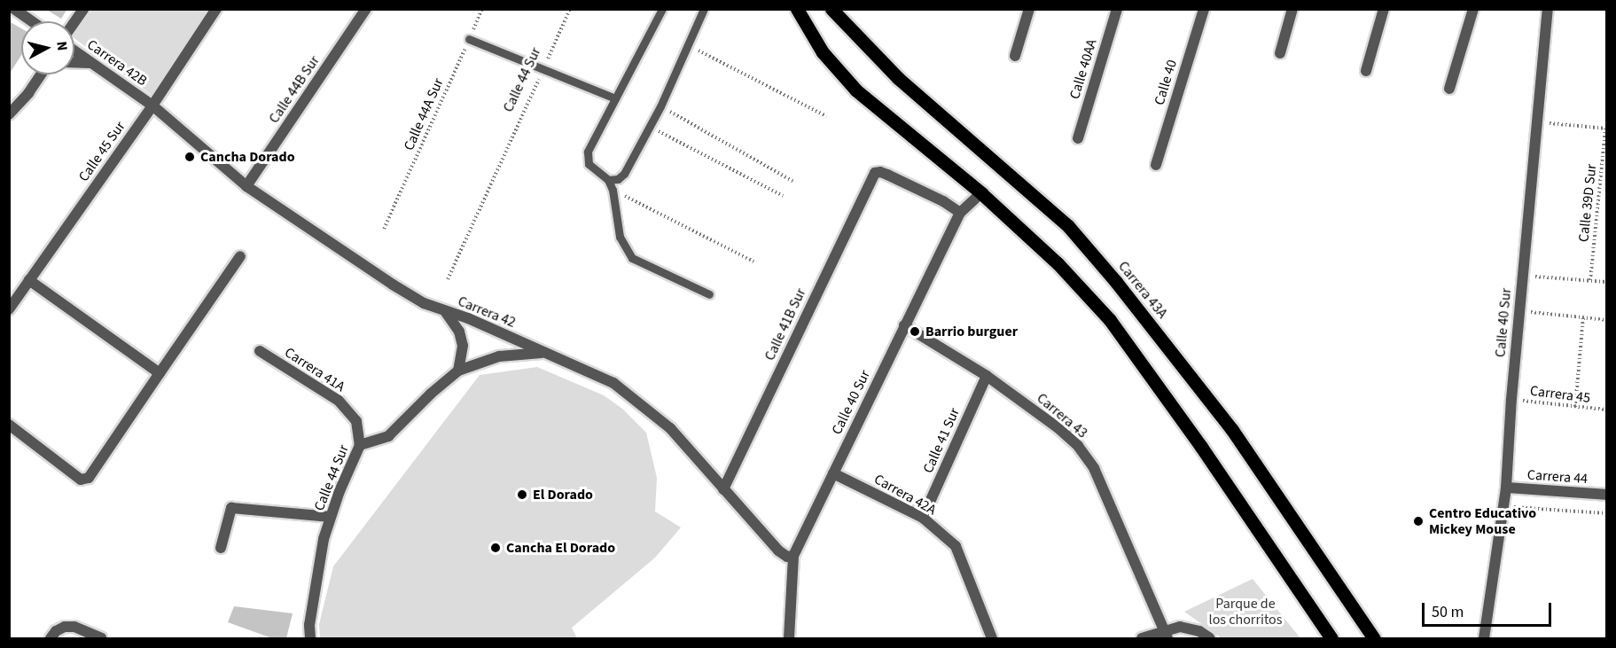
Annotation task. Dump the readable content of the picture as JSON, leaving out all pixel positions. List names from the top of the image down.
{
  "streets": {
    "main road": ["Carrera 43A"],
    "street": [
      "Carrera 42B",
      "Calle 40AA",
      "Calle 44 Sur",
      "Calle 40",
      "Calle 44B Sur",
      "Calle 45 Sur",
      "Carrera 42",
      "Calle 40 Sur",
      "Calle 41B Sur",
      "Carrera 41A",
      "Carrera 43",
      "Calle 41 Sur",
      "Carrera 44",
      "Carrera 42A"
    ],
    "path": ["Calle 44A Sur", "Calle 39D Sur", "Carrera 45"]
  },
  "crossings": [
    ["Carrera 42B", "Calle 45 Sur"],
    ["Carrera 42B", "Carrera 42"],
    ["Calle 44 Sur", "Carrera 42"],
    ["Calle 44 Sur", "Carrera 41A"],
    ["Calle 44B Sur", "Carrera 42"],
    ["Calle 45 Sur", "Carrera 42"],
    ["Carrera 42", "Calle 40 Sur"],
    ["Carrera 42", "Calle 41B Sur"],
    ["Calle 40 Sur", "Calle 41B Sur"],
    ["Calle 40 Sur", "Carrera 45"],
    ["Calle 40 Sur", "Carrera 43"],
    ["Calle 40 Sur", "Carrera 44"],
    ["Calle 40 Sur", "Carrera 42A"],
    ["Carrera 43", "Calle 41 Sur"],
    ["Calle 41 Sur", "Carrera 42A"]
  ],
  "parks": ["Parque de los chorritos"],
  "places": [
    "Cancha Dorado",
    "Barrio burguer",
    "El Dorado",
    "Centro Educativo Mickey Mouse",
    "Cancha El Dorado"
  ],
  "scale_bar": "50 m",
  "north": "right"
}
